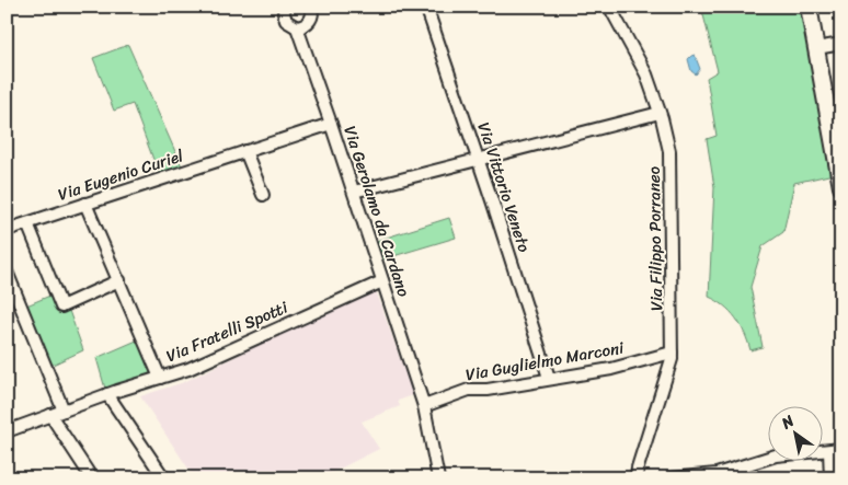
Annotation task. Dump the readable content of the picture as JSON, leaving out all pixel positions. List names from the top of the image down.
{
  "streets": {
    "street": [
      "Via Eugenio Curiel",
      "Via Vittorio Veneto",
      "Via Gerolamo da Cardano",
      "Via Filippo Porraneo",
      "Via Fratelli Spotti",
      "Via Guglielmo Marconi"
    ]
  },
  "crossings": [
    ["Via Eugenio Curiel", "Via Gerolamo da Cardano"],
    ["Via Vittorio Veneto", "Via Guglielmo Marconi"],
    ["Via Gerolamo da Cardano", "Via Fratelli Spotti"],
    ["Via Gerolamo da Cardano", "Via Guglielmo Marconi"],
    ["Via Filippo Porraneo", "Via Guglielmo Marconi"]
  ],
  "north": "top left"
}
